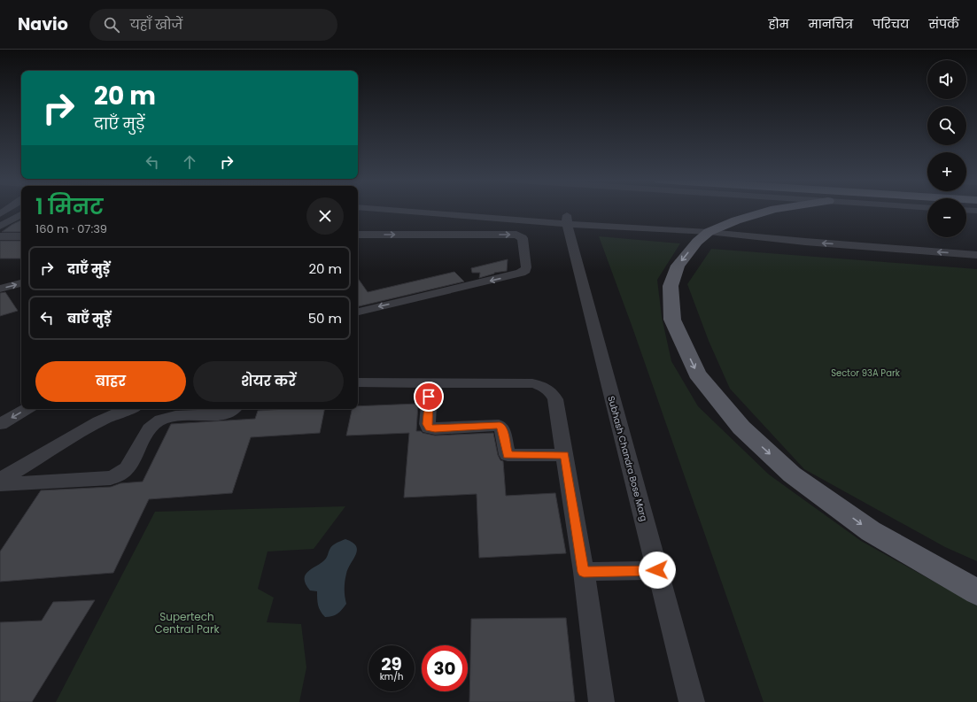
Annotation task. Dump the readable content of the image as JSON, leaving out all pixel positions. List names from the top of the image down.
{
  "streets": {
    "street": ["Subhash Chandra Bose Marg"]
  },
  "parks": ["Sector 93A Park", "Supertech Central Park"],
  "page": {
    "header": "Navio",
    "search": "यहाँ खोजें",
    "nav": [
      "होम",
      "मानचित्र",
      "परिचय",
      "संपर्क"
    ],
    "map_buttons": ["+", "−"],
    "turn": ["20 m", "दाएँ मुड़ें"],
    "heading": ["1 मिनट", "160 m · 07:39"],
    "list": [
      {
        "name": "दाएँ मुड़ें",
        "value": "20 m"
      },
      {
        "name": "बाएँ मुड़ें",
        "value": "50 m"
      }
    ],
    "buttons": ["बाहर", "शेयर करें"],
    "speed": "29 km/h",
    "limit": "30"
  }
}
